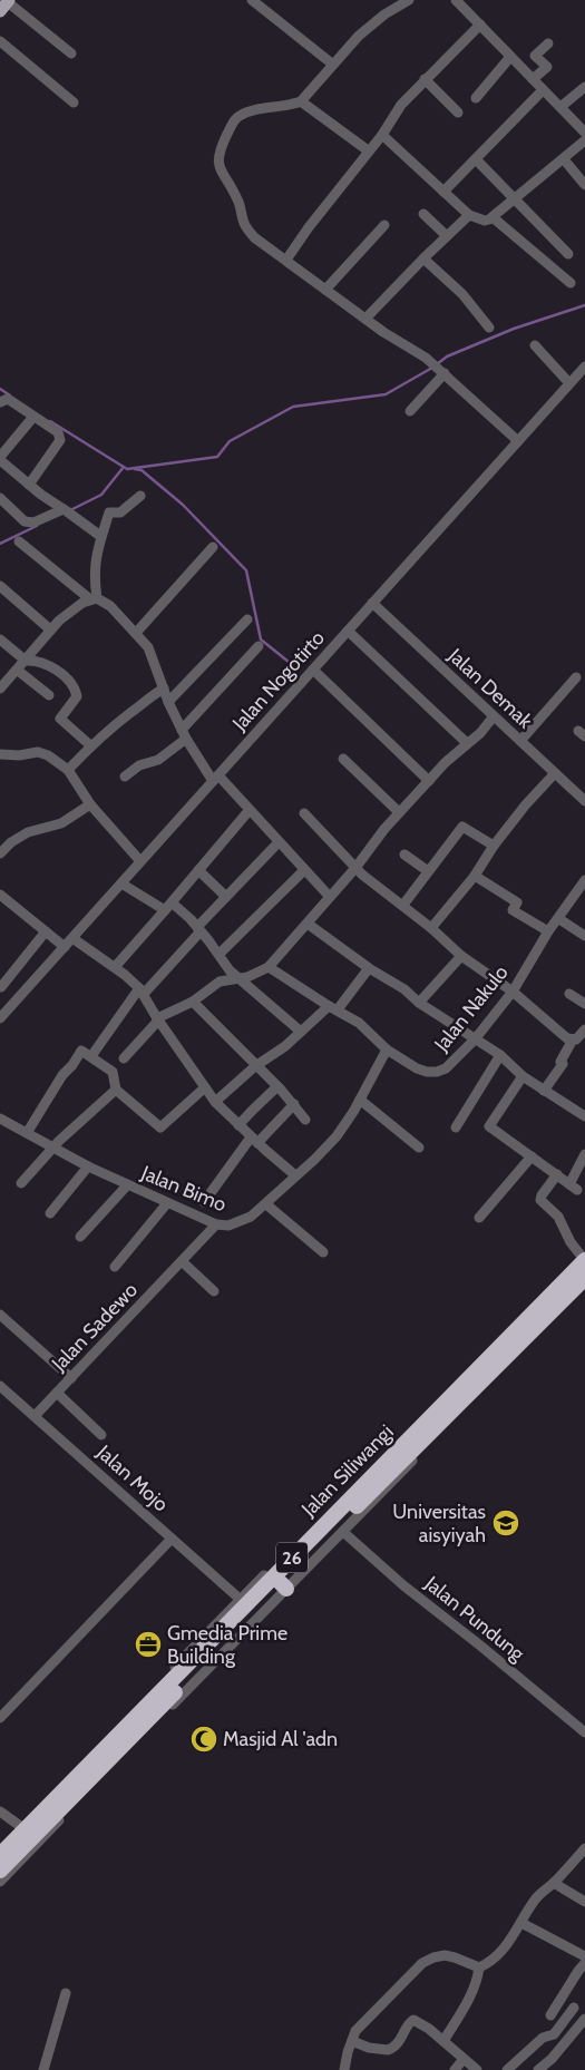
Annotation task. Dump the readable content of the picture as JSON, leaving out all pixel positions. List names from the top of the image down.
{
  "streets": {
    "highway": ["Jalan Siliwangi", "26"],
    "street": [
      "Jalan Nogotirto",
      "Jalan Demak",
      "Jalan Nakulo",
      "Jalan Bimo",
      "Jalan Sadewo",
      "Jalan Mojo",
      "Jalan Pundung"
    ]
  },
  "crossings": [
    ["Jalan Nogotirto", "Jalan Demak"],
    ["Jalan Nakulo", "Jalan Bimo"],
    ["Jalan Bimo", "Jalan Sadewo"],
    ["Jalan Sadewo", "Jalan Mojo"]
  ],
  "places": {
    "school or university": ["Universitas aisyiyah"],
    "office": ["Gmedia Prime Building"],
    "mosque": ["Masjid Al 'adn"]
  }
}
